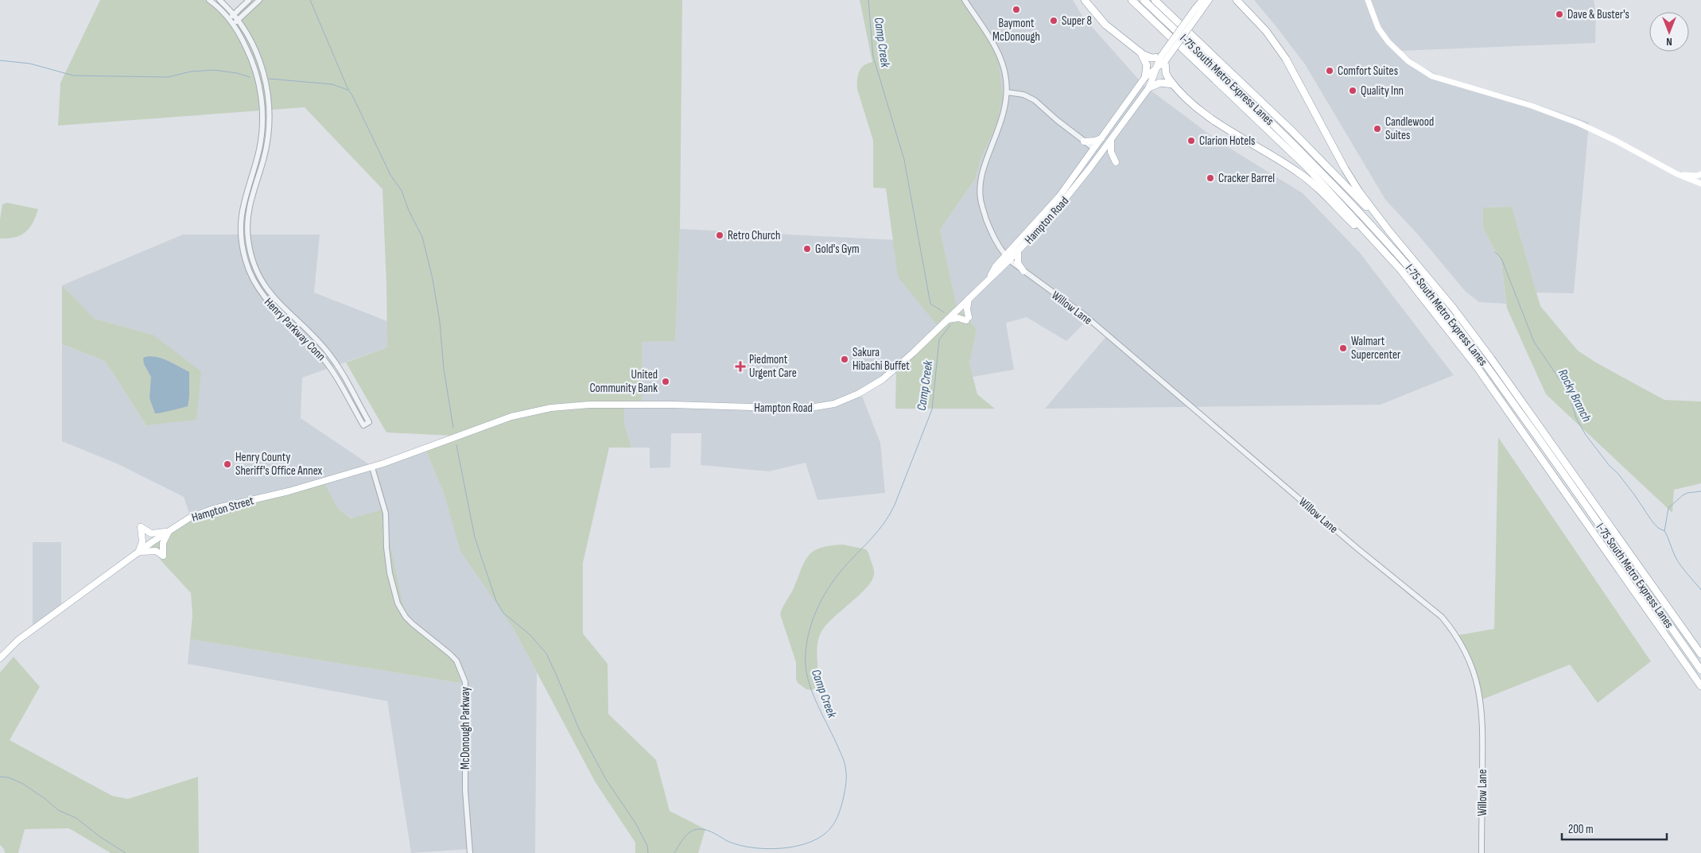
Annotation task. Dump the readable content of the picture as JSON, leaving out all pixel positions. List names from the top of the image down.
{
  "streets": {
    "highway": ["I-75 South Metro Express Lanes"],
    "main road": ["Hampton Road", "Hampton Street"],
    "street": ["Willow Lane", "Henry Parkway Conn", "McDonough Parkway"]
  },
  "crossings": [
    ["Hampton Road", "Willow Lane"],
    ["Hampton Road", "Hampton Street"],
    ["Hampton Street", "McDonough Parkway"]
  ],
  "water": ["Camp Creek", "Rocky Branch"],
  "places": {
    "other": [
      "Baymont McDonough",
      "Dave & Buster's",
      "Super 8",
      "Comfort Suites",
      "Quality Inn",
      "Candlewood Suites",
      "Clarion Hotels",
      "Cracker Barrel",
      "Retro Church",
      "Gold's Gym",
      "Walmart Supercenter",
      "Sakura Hibachi Buffet",
      "United Community Bank",
      "Henry County Sheriff's Office Annex"
    ],
    "health": ["Piedmont Urgent Care"]
  },
  "scale_bar": "200 m",
  "north": "bottom"
}
